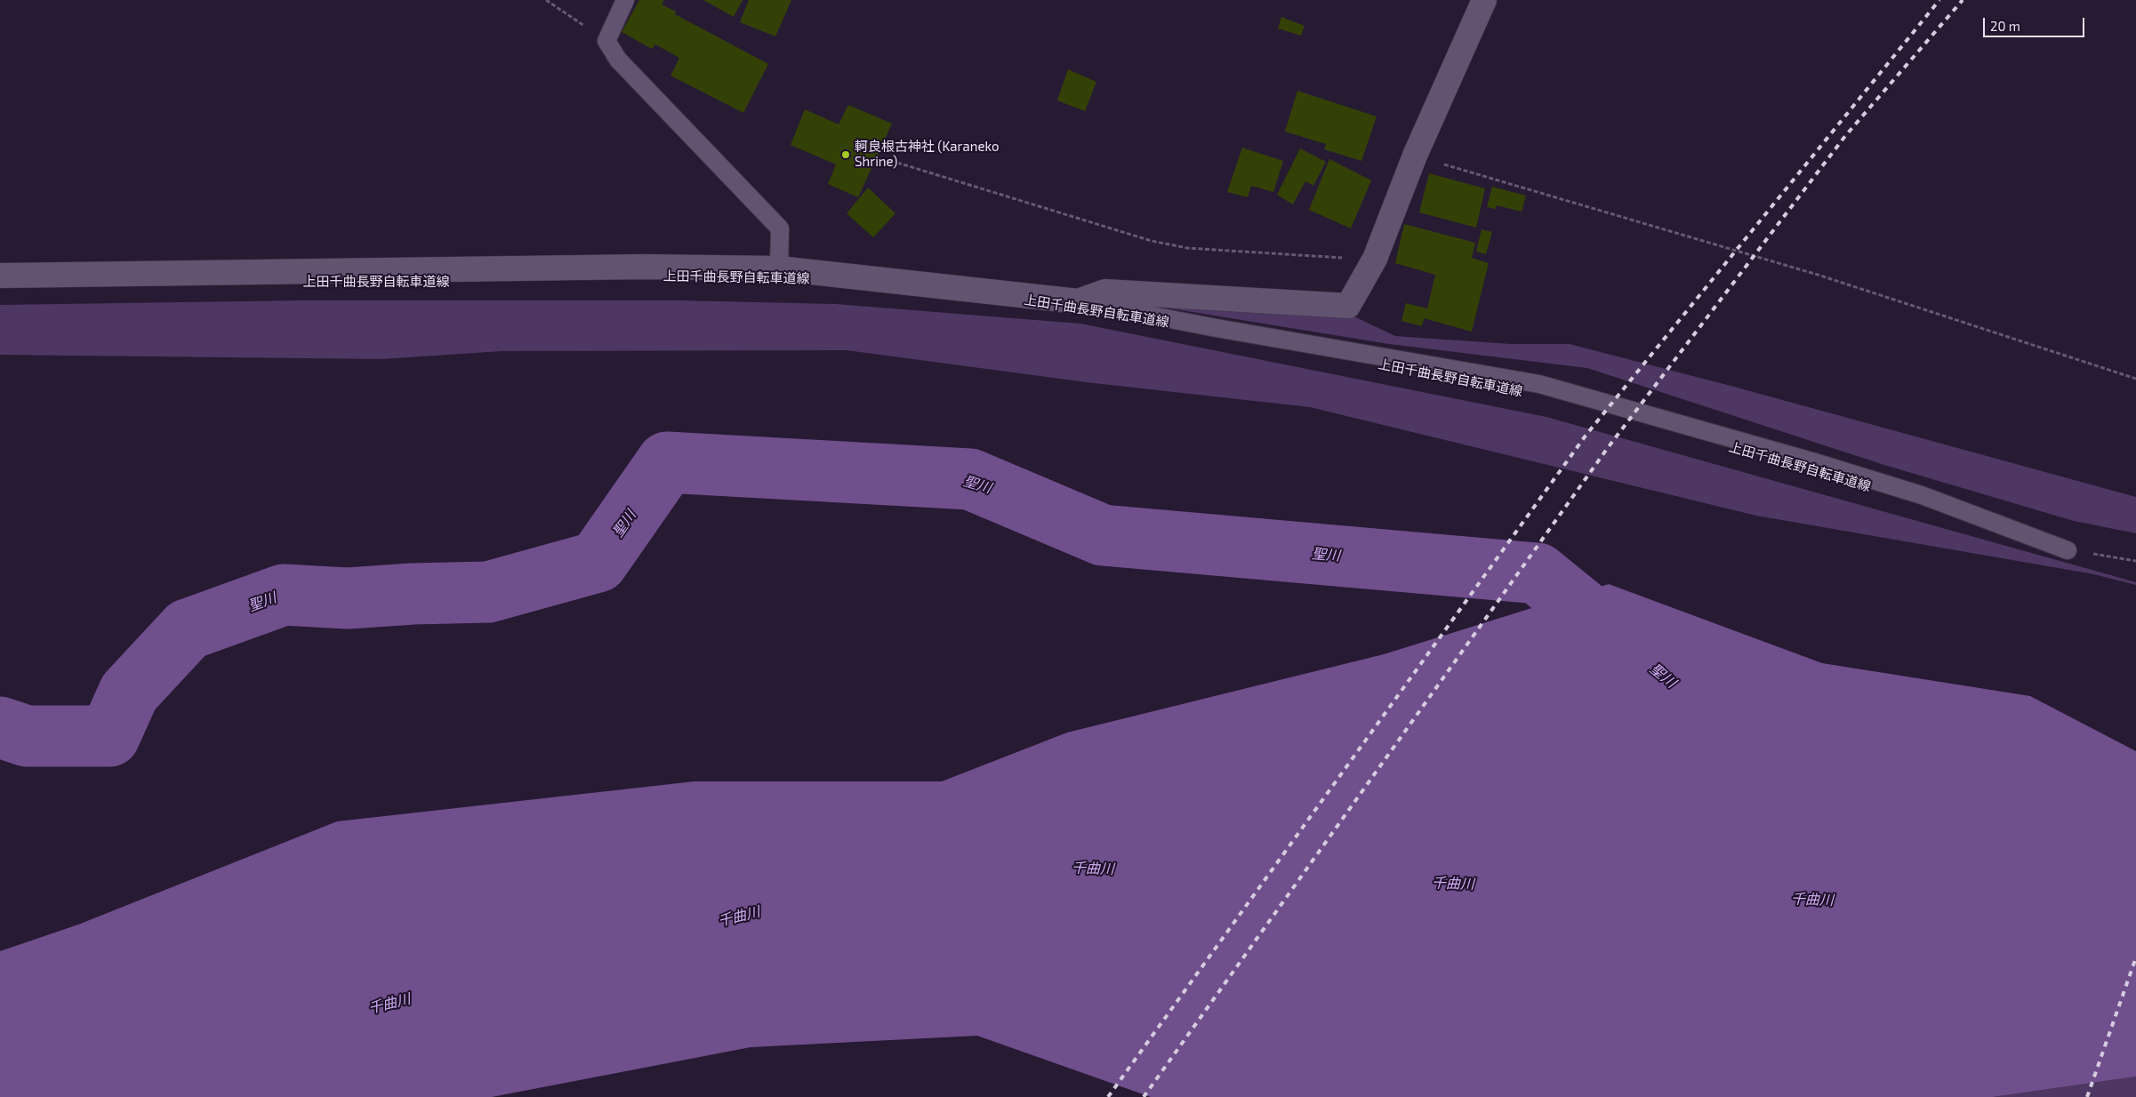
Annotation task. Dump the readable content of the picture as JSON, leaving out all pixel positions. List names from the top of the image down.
{
  "water": ["聖川", "千曲川"],
  "places": ["軻良根古神社 (Karaneko Shrine)"],
  "scale_bar": "20 m"
}
